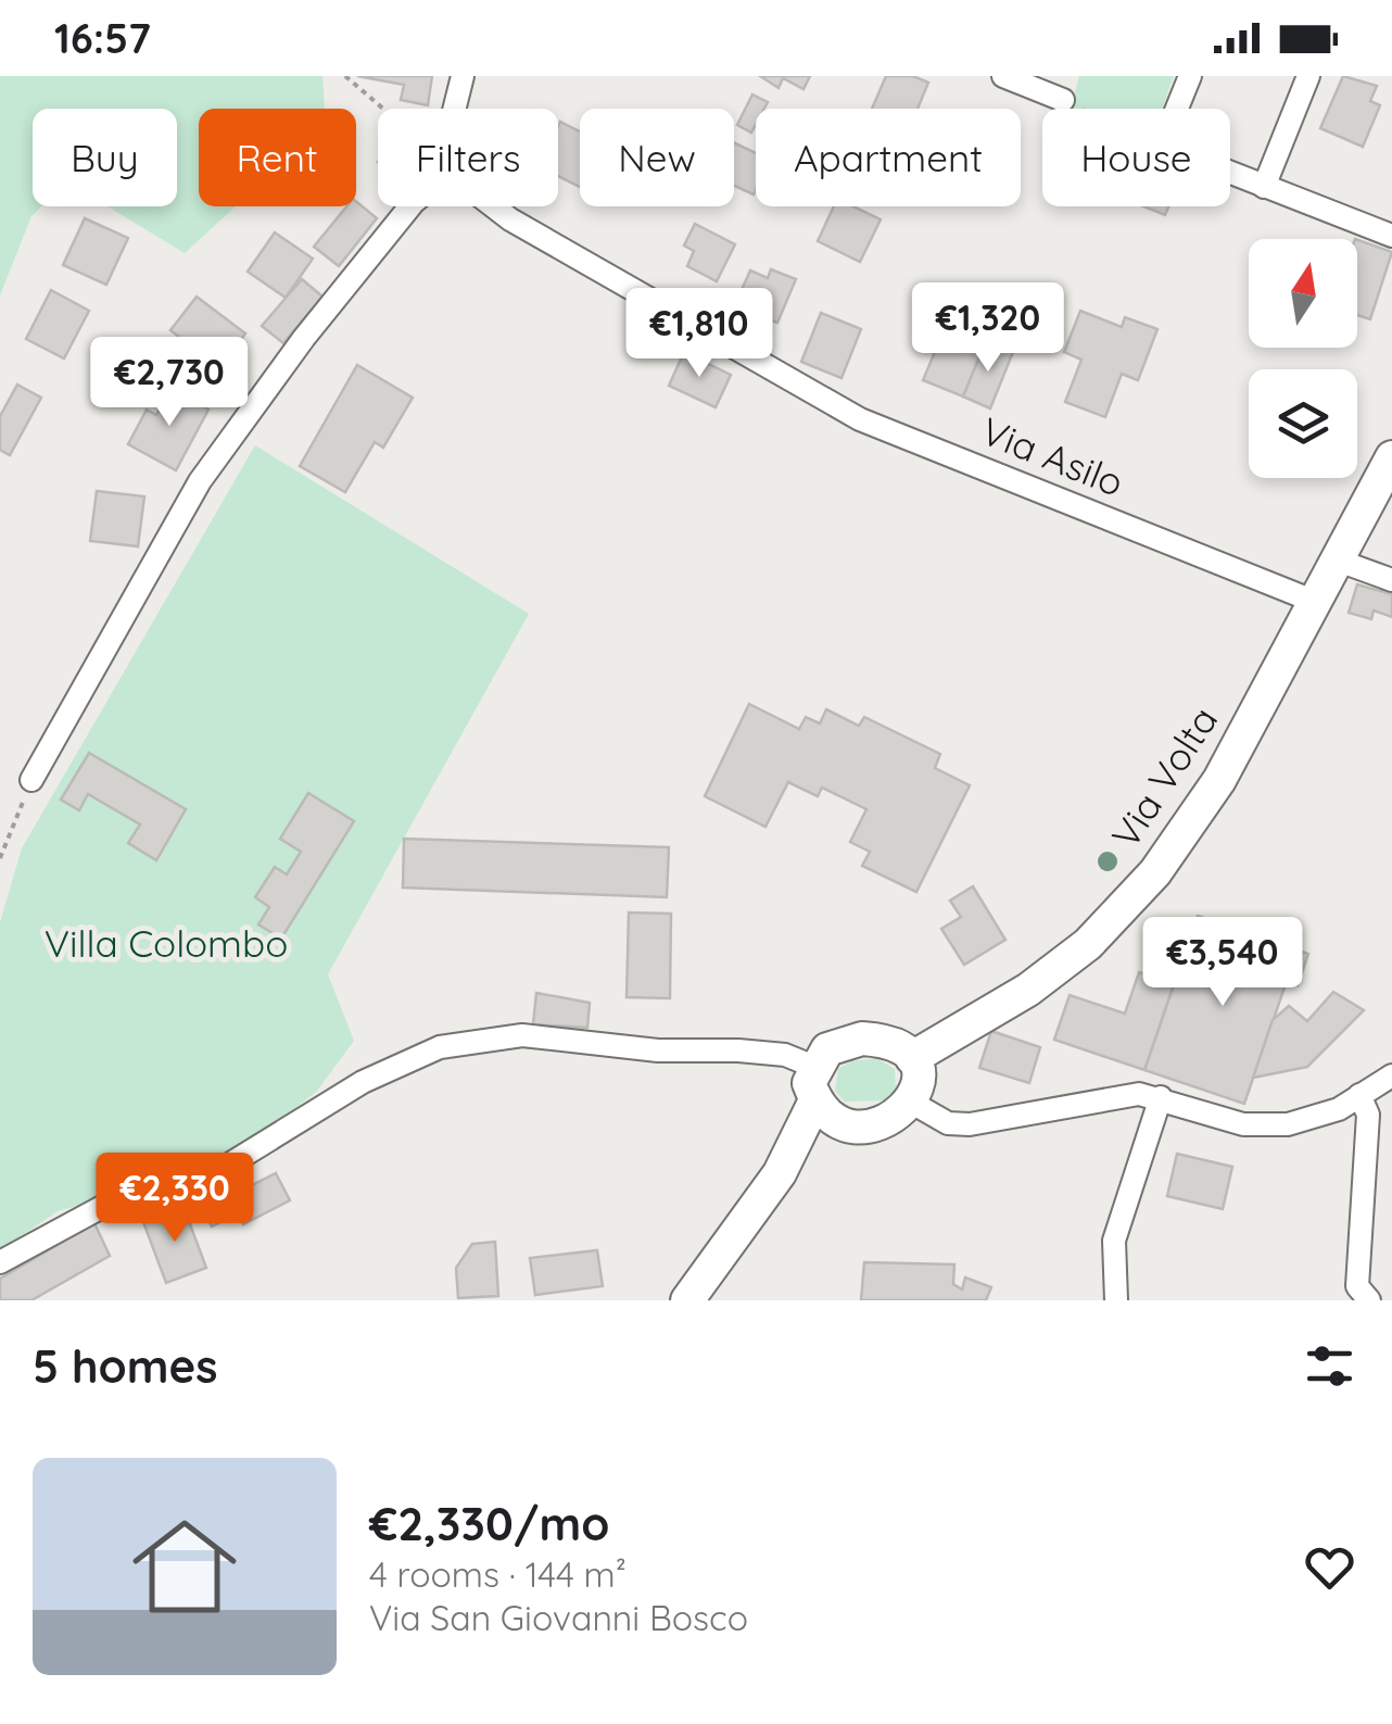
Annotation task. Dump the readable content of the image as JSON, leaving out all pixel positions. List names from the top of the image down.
{
  "streets": {
    "street": ["Via Asilo", "Via Volta"]
  },
  "crossings": [
    ["Via Asilo", "Via Volta"]
  ],
  "parks": ["Villa Colombo"],
  "north": "top",
  "page": {
    "status": "16:57",
    "chip": [
      "Buy",
      "Rent",
      "Filters",
      "New",
      "Apartment",
      "House"
    ],
    "price": [
      "€1,320",
      "€1,810",
      "€2,730",
      "€3,540",
      "€2,330"
    ],
    "heading": "5 homes",
    "list": [
      {
        "name": "€2,330/mo",
        "note": "4 rooms · 144 m² · Via San Giovanni Bosco"
      }
    ]
  }
}
